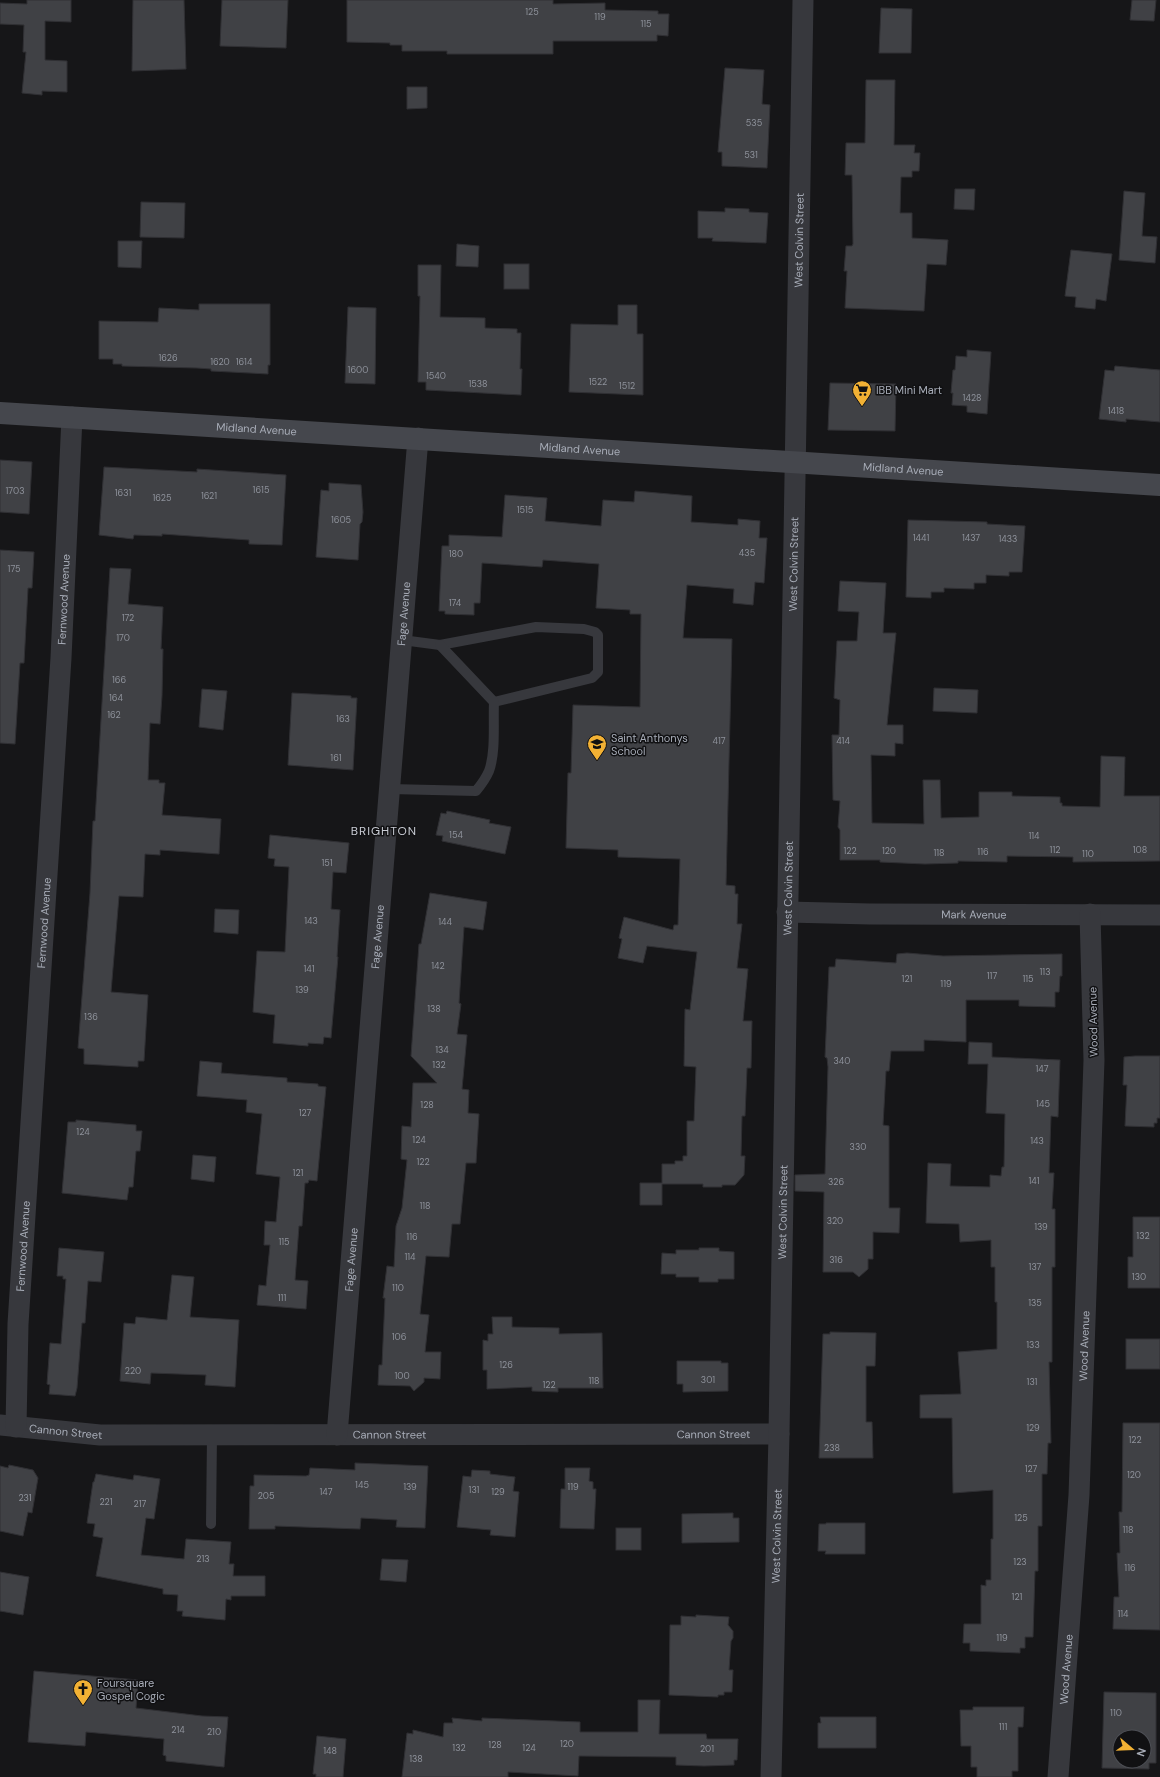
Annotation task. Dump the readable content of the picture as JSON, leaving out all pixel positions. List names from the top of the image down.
{
  "streets": {
    "street": [
      "West Colvin Street",
      "Midland Avenue",
      "Fernwood Avenue",
      "Fage Avenue",
      "Mark Avenue",
      "Wood Avenue",
      "Cannon Street"
    ]
  },
  "crossings": [
    ["West Colvin Street", "Midland Avenue"],
    ["West Colvin Street", "Mark Avenue"],
    ["West Colvin Street", "Cannon Street"],
    ["Midland Avenue", "Fernwood Avenue"],
    ["Midland Avenue", "Fage Avenue"],
    ["Fernwood Avenue", "Cannon Street"],
    ["Fage Avenue", "Cannon Street"],
    ["Mark Avenue", "Wood Avenue"]
  ],
  "districts": ["BRIGHTON"],
  "places": {
    "supermarket": ["IBB Mini Mart"],
    "school or university": ["Saint Anthonys School"],
    "church": ["Foursquare Gospel Cogic"]
  },
  "house_numbers": [
    "125",
    "119",
    "115",
    "535",
    "531",
    "1626",
    "1620",
    "1614",
    "1600",
    "1540",
    "1522",
    "1538",
    "1512",
    "1428",
    "1418",
    "1615",
    "1703",
    "1631",
    "1621",
    "1625",
    "1515",
    "1605",
    "1441",
    "1437",
    "1433",
    "435",
    "180",
    "175",
    "174",
    "172",
    "170",
    "166",
    "164",
    "162",
    "163",
    "417",
    "414",
    "161",
    "154",
    "114",
    "112",
    "108",
    "122",
    "120",
    "116",
    "118",
    "110",
    "151",
    "143",
    "144",
    "142",
    "141",
    "113",
    "117",
    "121",
    "115",
    "119",
    "139",
    "138",
    "136",
    "134",
    "340",
    "132",
    "147",
    "145",
    "128",
    "127",
    "124",
    "124",
    "143",
    "330",
    "122",
    "121",
    "141",
    "326",
    "118",
    "320",
    "139",
    "132",
    "116",
    "115",
    "114",
    "316",
    "137",
    "130",
    "110",
    "111",
    "135",
    "106",
    "133",
    "126",
    "220",
    "100",
    "301",
    "118",
    "131",
    "122",
    "129",
    "122",
    "238",
    "127",
    "120",
    "145",
    "139",
    "119",
    "131",
    "147",
    "129",
    "205",
    "231",
    "221",
    "217",
    "125",
    "118",
    "213",
    "123",
    "116",
    "121",
    "114",
    "119",
    "110",
    "111",
    "214",
    "210",
    "120",
    "128",
    "132",
    "124",
    "201",
    "148",
    "138"
  ],
  "north": "right"
}
